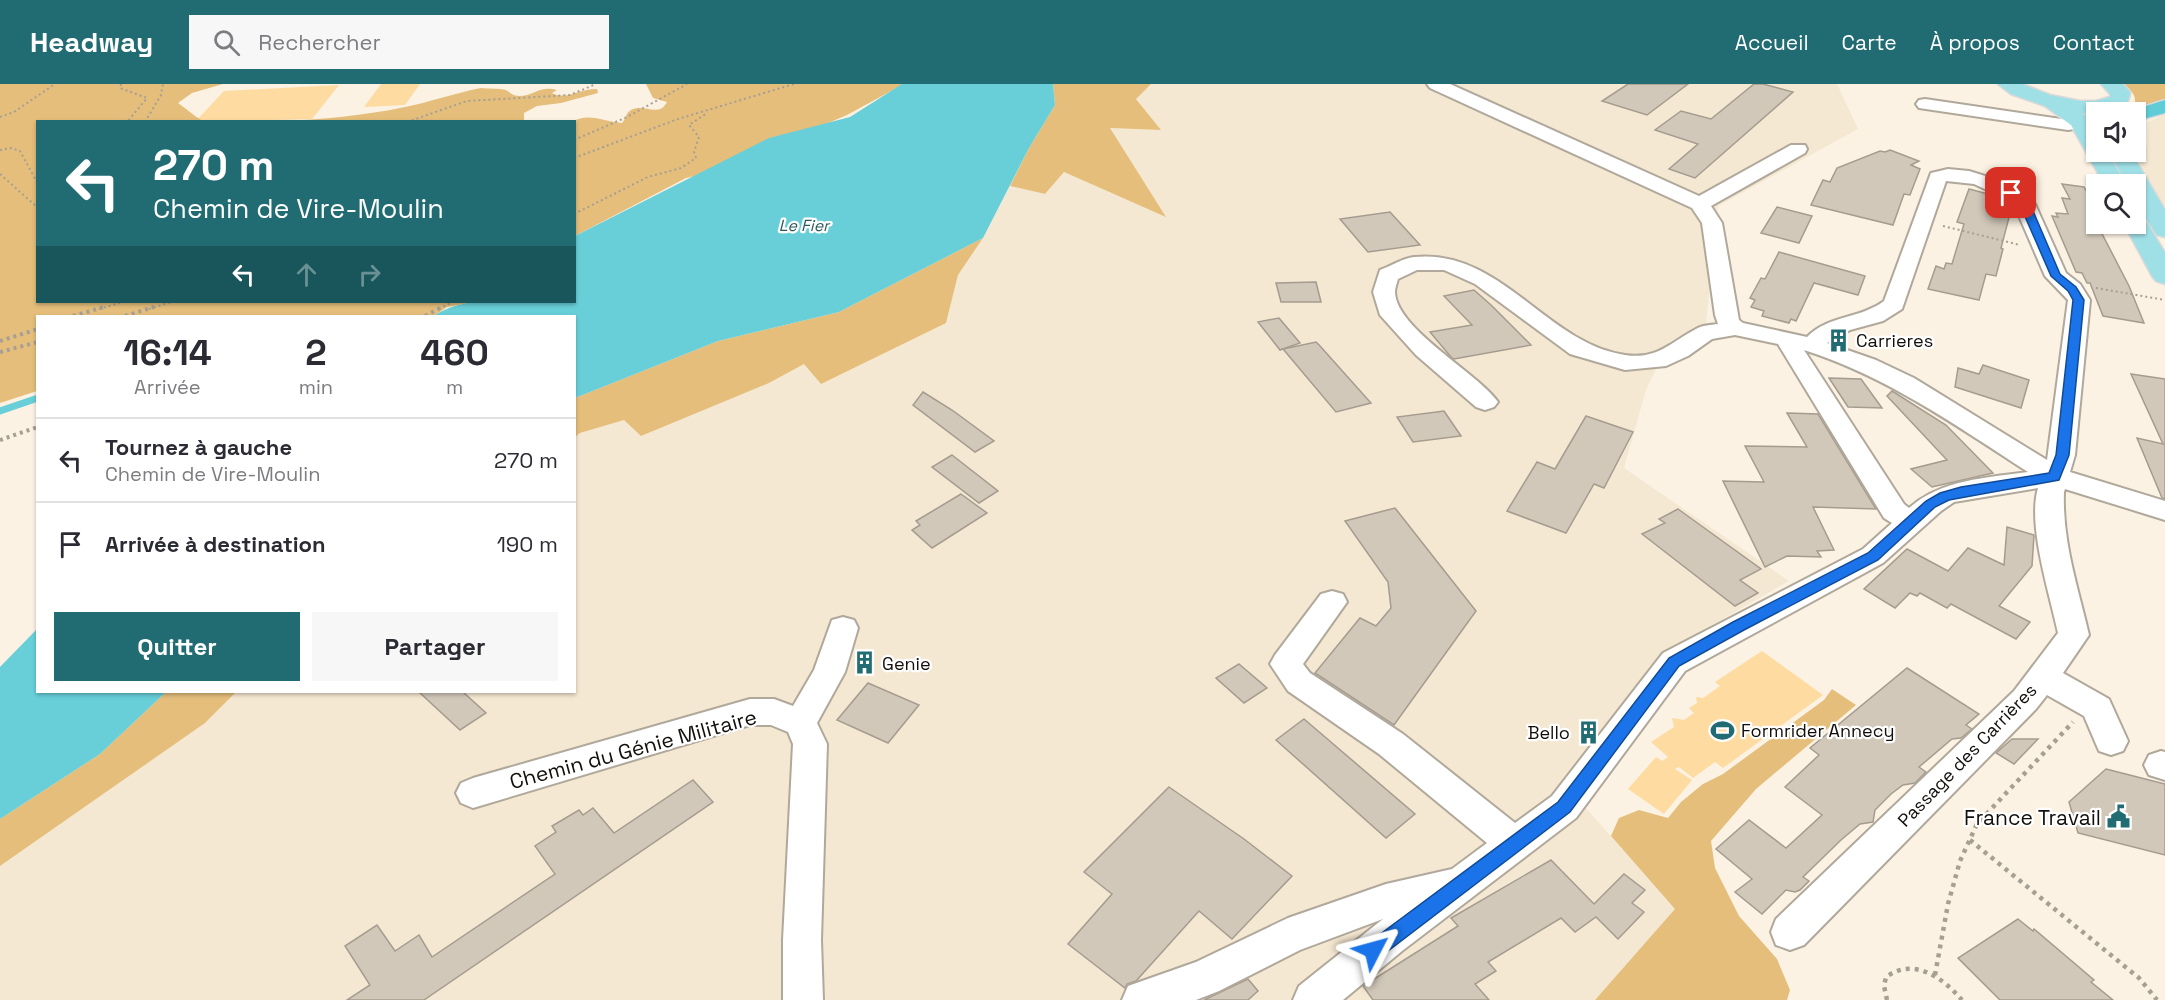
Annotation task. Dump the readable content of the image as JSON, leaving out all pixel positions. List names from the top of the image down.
{
  "streets": {
    "street": ["Chemin du Génie Militaire", "Passage des Carrières"]
  },
  "water": ["Le Fier"],
  "places": {
    "building": ["Carrieres", "Genie", "Bello"],
    "sports": ["Formrider Annecy"],
    "public building": ["France Travail"]
  },
  "page": {
    "header": "Headway",
    "search": "Rechercher",
    "nav": [
      "Accueil",
      "Carte",
      "À propos",
      "Contact"
    ],
    "turn": ["270 m", "Chemin de Vire-Moulin"],
    "eta": [
      "16:14",
      "Arrivée",
      "2",
      "min",
      "460",
      "m"
    ],
    "list": [
      {
        "name": "Tournez à gauche",
        "note": "Chemin de Vire-Moulin",
        "value": "270 m"
      },
      {
        "name": "Arrivée à destination",
        "value": "190 m"
      }
    ],
    "buttons": ["Quitter", "Partager"]
  }
}
